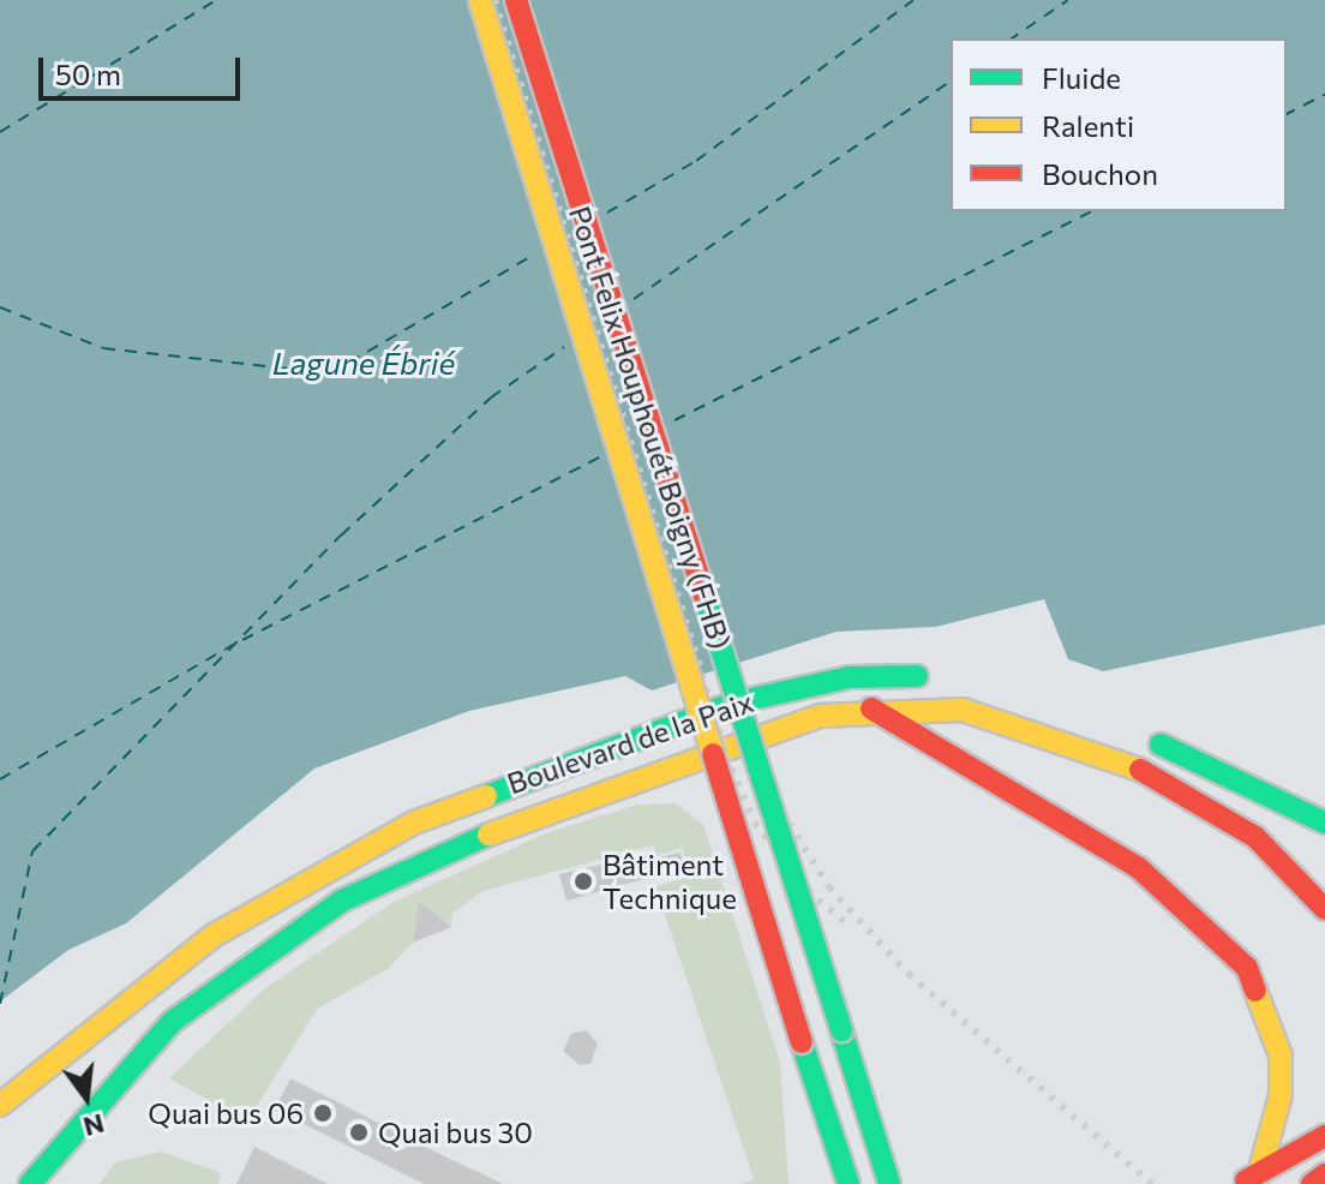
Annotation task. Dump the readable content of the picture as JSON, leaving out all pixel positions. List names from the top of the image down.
{
  "streets": {
    "main road": ["Pont Felix Houphouét Boigny (FHB)", "Boulevard de la Paix"]
  },
  "water": ["Lagune Ébrié"],
  "places": ["Bâtiment Technique", "Quai bus 06", "Quai bus 30"],
  "legend": ["Fluide", "Ralenti", "Bouchon"],
  "scale_bar": "50 m",
  "north": "bottom"
}
